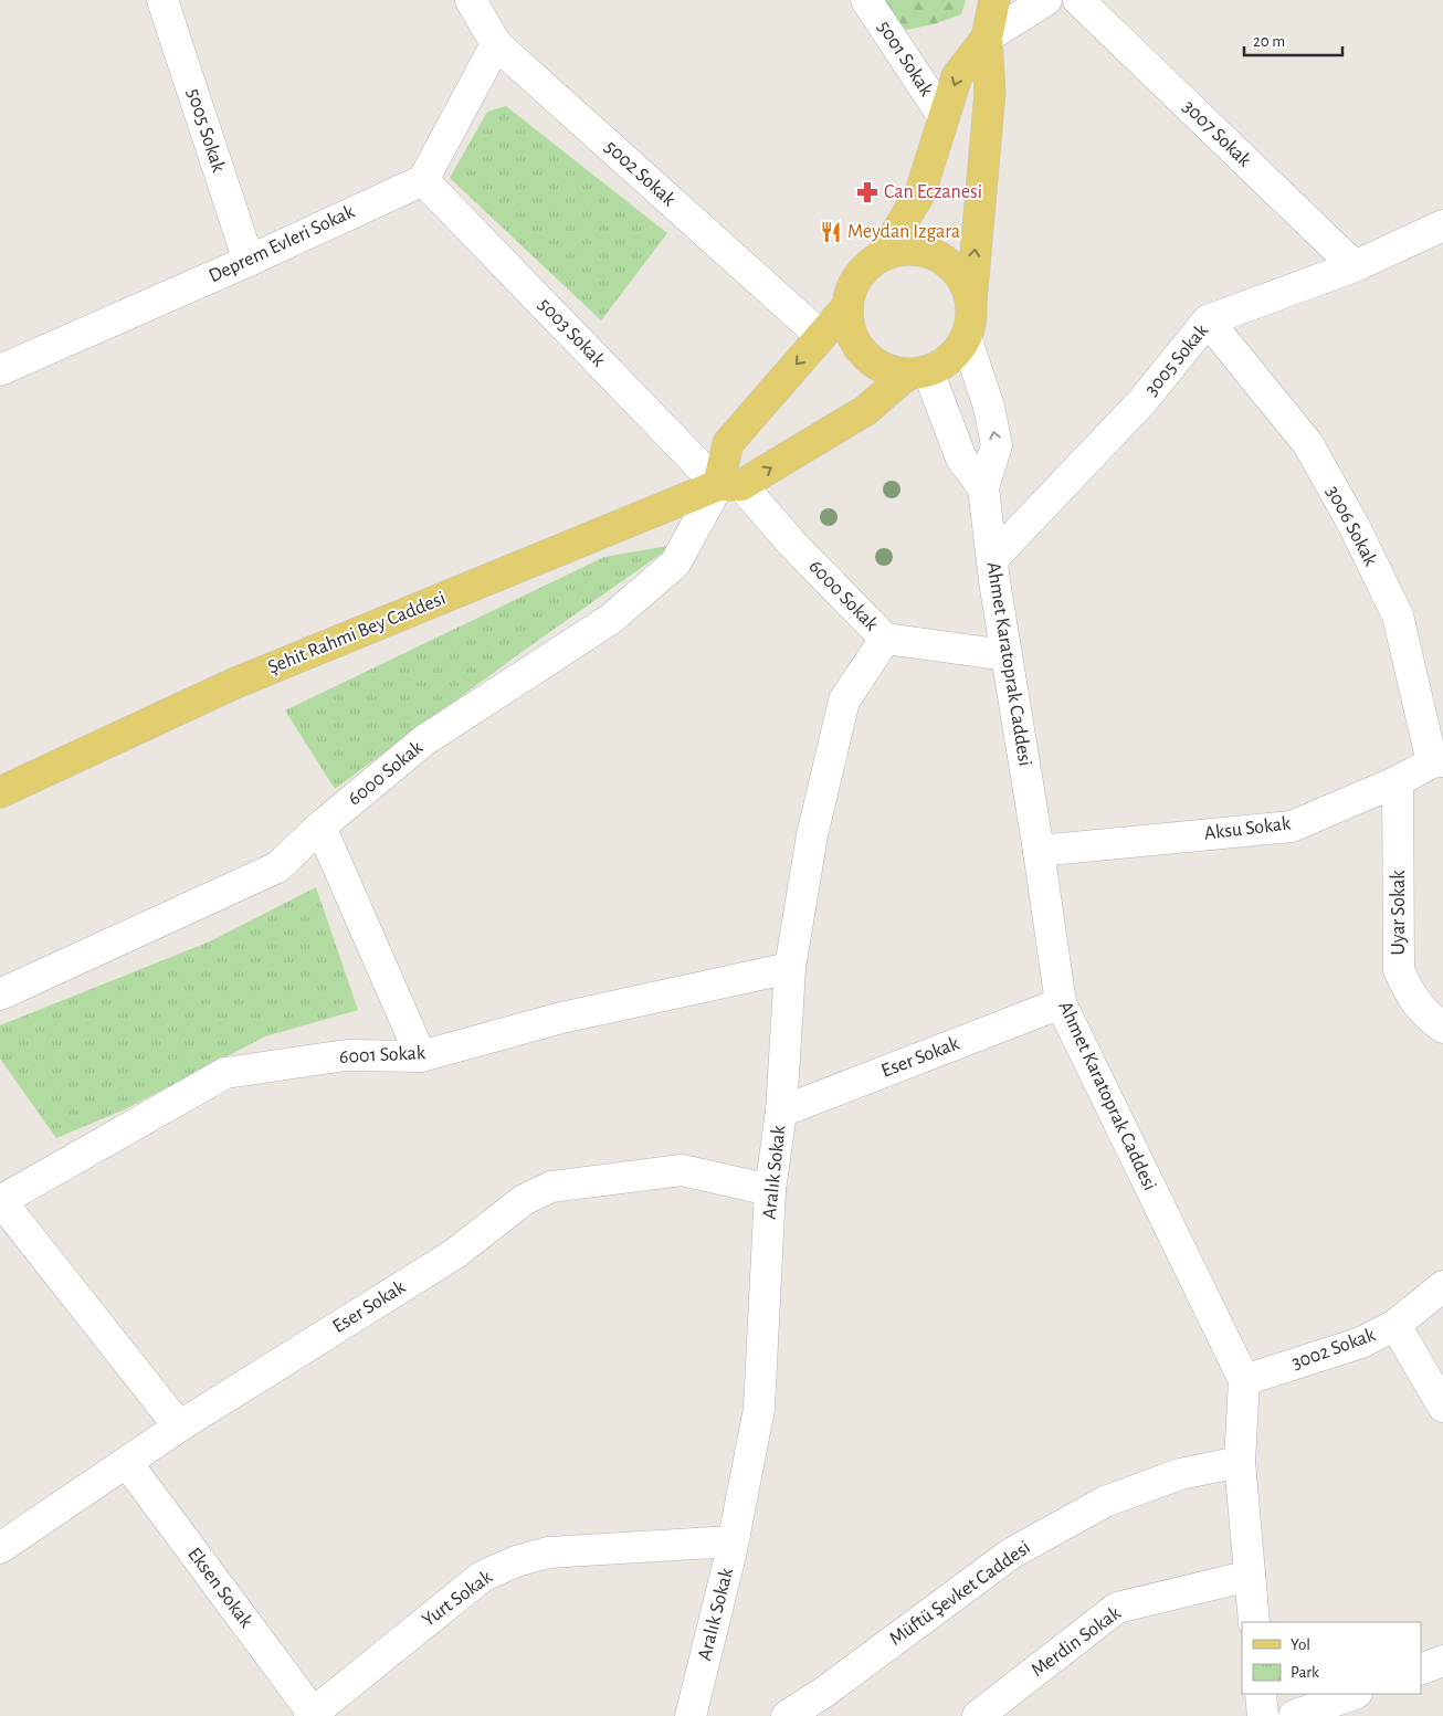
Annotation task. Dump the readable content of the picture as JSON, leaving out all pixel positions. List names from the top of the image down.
{
  "streets": {
    "main road": ["Şehit Rahmi Bey Caddesi"],
    "street": [
      "5001 Sokak",
      "5005 Sokak",
      "3007 Sokak",
      "5002 Sokak",
      "Deprem Evleri Sokak",
      "5003 Sokak",
      "3005 Sokak",
      "3006 Sokak",
      "6000 Sokak",
      "Ahmet Karatoprak Caddesi",
      "Aksu Sokak",
      "Uyar Sokak",
      "6001 Sokak",
      "Eser Sokak",
      "Aralık Sokak",
      "3002 Sokak",
      "Eksen Sokak",
      "Müftü Şevket Caddesi",
      "Yurt Sokak",
      "Merdin Sokak"
    ]
  },
  "crossings": [
    ["5001 Sokak", "Şehit Rahmi Bey Caddesi"],
    ["5005 Sokak", "Deprem Evleri Sokak"],
    ["3007 Sokak", "3005 Sokak"],
    ["5002 Sokak", "Şehit Rahmi Bey Caddesi"],
    ["Deprem Evleri Sokak", "5003 Sokak"],
    ["5003 Sokak", "6000 Sokak"],
    ["5003 Sokak", "Şehit Rahmi Bey Caddesi"],
    ["3005 Sokak", "3006 Sokak"],
    ["3005 Sokak", "Ahmet Karatoprak Caddesi"],
    ["3006 Sokak", "Aksu Sokak"],
    ["6000 Sokak", "Şehit Rahmi Bey Caddesi"],
    ["6000 Sokak", "Ahmet Karatoprak Caddesi"],
    ["6000 Sokak", "Aralık Sokak"],
    ["Şehit Rahmi Bey Caddesi", "Ahmet Karatoprak Caddesi"],
    ["Ahmet Karatoprak Caddesi", "Aksu Sokak"],
    ["Ahmet Karatoprak Caddesi", "Eser Sokak"],
    ["Ahmet Karatoprak Caddesi", "3002 Sokak"],
    ["Ahmet Karatoprak Caddesi", "Müftü Şevket Caddesi"],
    ["Ahmet Karatoprak Caddesi", "Merdin Sokak"],
    ["Aksu Sokak", "Uyar Sokak"],
    ["6001 Sokak", "Aralık Sokak"],
    ["Eser Sokak", "Aralık Sokak"],
    ["Eser Sokak", "Eksen Sokak"],
    ["Aralık Sokak", "Yurt Sokak"],
    ["Eksen Sokak", "Yurt Sokak"]
  ],
  "places": {
    "pharmacy": ["Can Eczanesi"],
    "restaurant": ["Meydan Izgara"]
  },
  "legend": ["Yol", "Park"],
  "scale_bar": "20 m"
}
